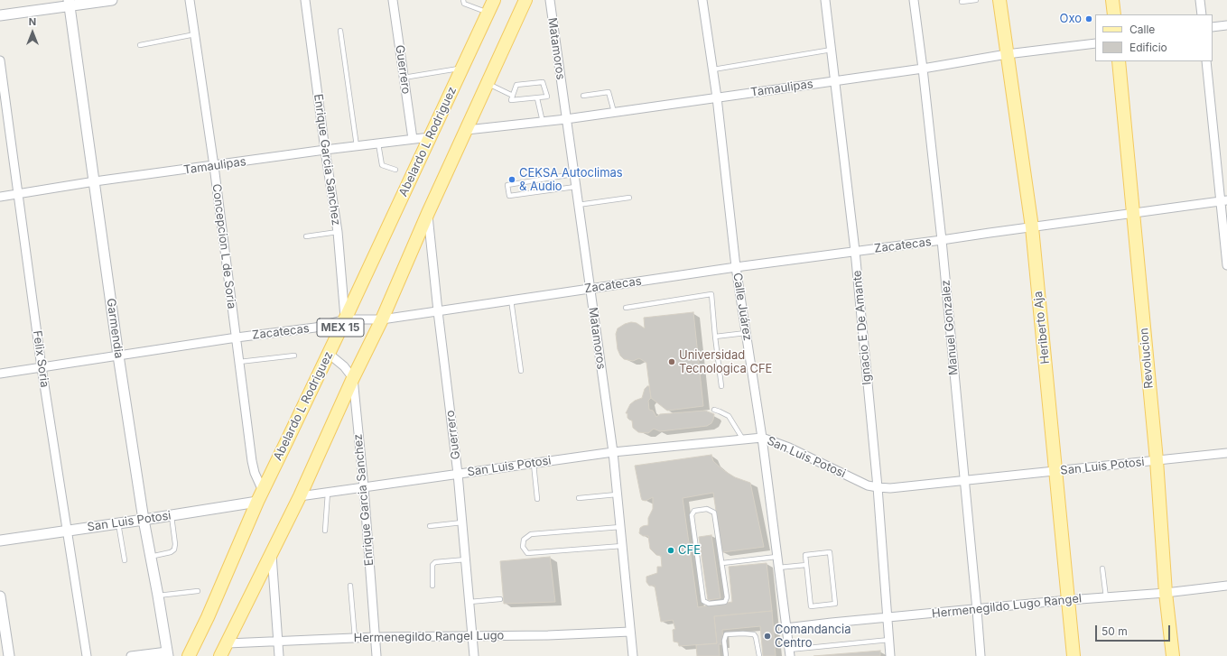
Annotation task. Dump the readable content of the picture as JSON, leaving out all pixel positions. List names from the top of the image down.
{
  "streets": {
    "main road": [
      "Abelardo L Rodriguez",
      "MEX 15",
      "Heriberto Aja",
      "Revolucion"
    ],
    "street": [
      "Matamoros",
      "Guerrero",
      "Tamaulipas",
      "Enrique Garcia Sanchez",
      "Zacatecas",
      "Concepcion L de Soria",
      "Calle Juárez",
      "Ignacio E De Amante",
      "Manuel Gonzalez",
      "Garmendia",
      "Felix Soria",
      "San Luis Potosi",
      "Hermenegildo Lugo Rangel",
      "Hermenegildo Rangel Lugo"
    ]
  },
  "crossings": [
    ["Matamoros", "Tamaulipas"],
    ["Matamoros", "Zacatecas"],
    ["Matamoros", "San Luis Potosi"],
    ["Matamoros", "Hermenegildo Rangel Lugo"],
    ["Guerrero", "Tamaulipas"],
    ["Guerrero", "Zacatecas"],
    ["Guerrero", "MEX 15"],
    ["Guerrero", "San Luis Potosi"],
    ["Guerrero", "Hermenegildo Rangel Lugo"],
    ["Tamaulipas", "Abelardo L Rodriguez"],
    ["Tamaulipas", "Enrique Garcia Sanchez"],
    ["Tamaulipas", "Concepcion L de Soria"],
    ["Tamaulipas", "Calle Juárez"],
    ["Tamaulipas", "MEX 15"],
    ["Tamaulipas", "Ignacio E De Amante"],
    ["Tamaulipas", "Manuel Gonzalez"],
    ["Tamaulipas", "Heriberto Aja"],
    ["Tamaulipas", "Garmendia"],
    ["Tamaulipas", "Felix Soria"],
    ["Abelardo L Rodriguez", "Enrique Garcia Sanchez"],
    ["Abelardo L Rodriguez", "Zacatecas"],
    ["Abelardo L Rodriguez", "Concepcion L de Soria"],
    ["Abelardo L Rodriguez", "San Luis Potosi"],
    ["Enrique Garcia Sanchez", "Zacatecas"],
    ["Enrique Garcia Sanchez", "MEX 15"],
    ["Enrique Garcia Sanchez", "San Luis Potosi"],
    ["Enrique Garcia Sanchez", "Hermenegildo Rangel Lugo"],
    ["Zacatecas", "Concepcion L de Soria"],
    ["Zacatecas", "Calle Juárez"],
    ["Zacatecas", "MEX 15"],
    ["Zacatecas", "Ignacio E De Amante"],
    ["Zacatecas", "Manuel Gonzalez"],
    ["Zacatecas", "Heriberto Aja"],
    ["Zacatecas", "Garmendia"],
    ["Zacatecas", "Revolucion"],
    ["Zacatecas", "Felix Soria"],
    ["Concepcion L de Soria", "San Luis Potosi"],
    ["Calle Juárez", "San Luis Potosi"],
    ["Calle Juárez", "Hermenegildo Lugo Rangel"],
    ["MEX 15", "San Luis Potosi"],
    ["MEX 15", "Hermenegildo Rangel Lugo"],
    ["Ignacio E De Amante", "San Luis Potosi"],
    ["Ignacio E De Amante", "Hermenegildo Lugo Rangel"],
    ["Manuel Gonzalez", "San Luis Potosi"],
    ["Manuel Gonzalez", "Hermenegildo Lugo Rangel"],
    ["Heriberto Aja", "San Luis Potosi"],
    ["Heriberto Aja", "Hermenegildo Lugo Rangel"],
    ["Garmendia", "San Luis Potosi"],
    ["Revolucion", "San Luis Potosi"],
    ["Revolucion", "Hermenegildo Lugo Rangel"],
    ["Felix Soria", "San Luis Potosi"]
  ],
  "places": [
    "Oxo",
    "CEKSA Autoclimas & Audio",
    "Universidad Tecnologica CFE",
    "CFE",
    "Comandancia Centro"
  ],
  "legend": ["Calle", "Edificio"],
  "scale_bar": "50 m",
  "north": "top"
}
